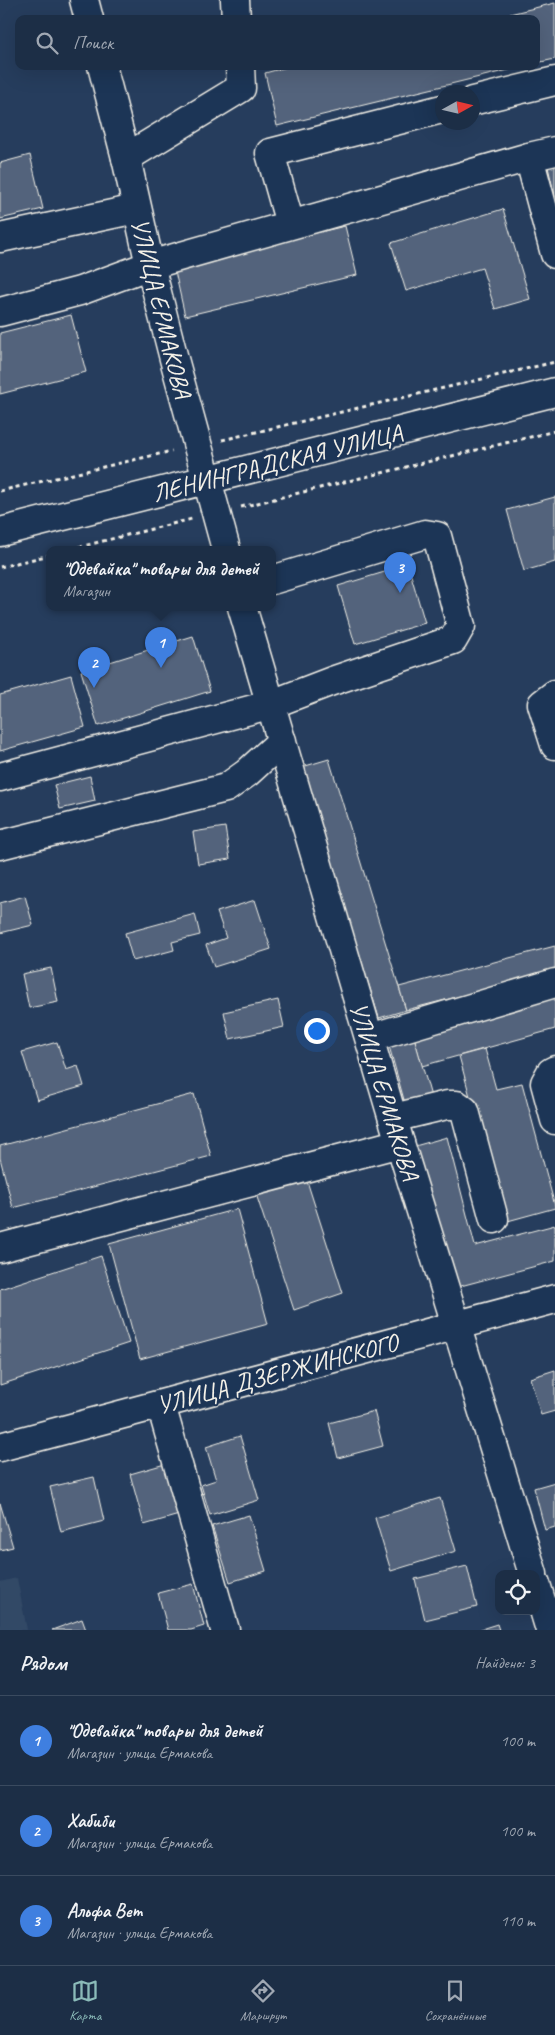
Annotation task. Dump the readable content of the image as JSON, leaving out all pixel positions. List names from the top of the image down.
{
  "streets": {
    "main road": ["УЛИЦА ЕРМАКОВА", "ЛЕНИНГРАДСКАЯ УЛИЦА", "УЛИЦА ДЗЕРЖИНСКОГО"]
  },
  "crossings": [
    ["УЛИЦА ЕРМАКОВА", "ЛЕНИНГРАДСКАЯ УЛИЦА"],
    ["УЛИЦА ЕРМАКОВА", "УЛИЦА ДЗЕРЖИНСКОГО"]
  ],
  "north": "right",
  "page": {
    "search": "Поиск",
    "popup": ["\"Одевайка\" товары для детей", "Магазин"],
    "pins": ["3", "1", "2"],
    "heading": ["Рядом", "Найдено: 3"],
    "list": [
      {
        "mark": "1",
        "name": "\"Одевайка\" товары для детей",
        "note": "Магазин · улица Ермакова",
        "value": "100 m"
      },
      {
        "mark": "2",
        "name": "Хабиби",
        "note": "Магазин · улица Ермакова",
        "value": "100 m"
      },
      {
        "mark": "3",
        "name": "Альфа Вет",
        "note": "Магазин · улица Ермакова",
        "value": "110 m"
      }
    ],
    "nav": ["Карта", "Маршрут", "Сохранённые"]
  }
}
